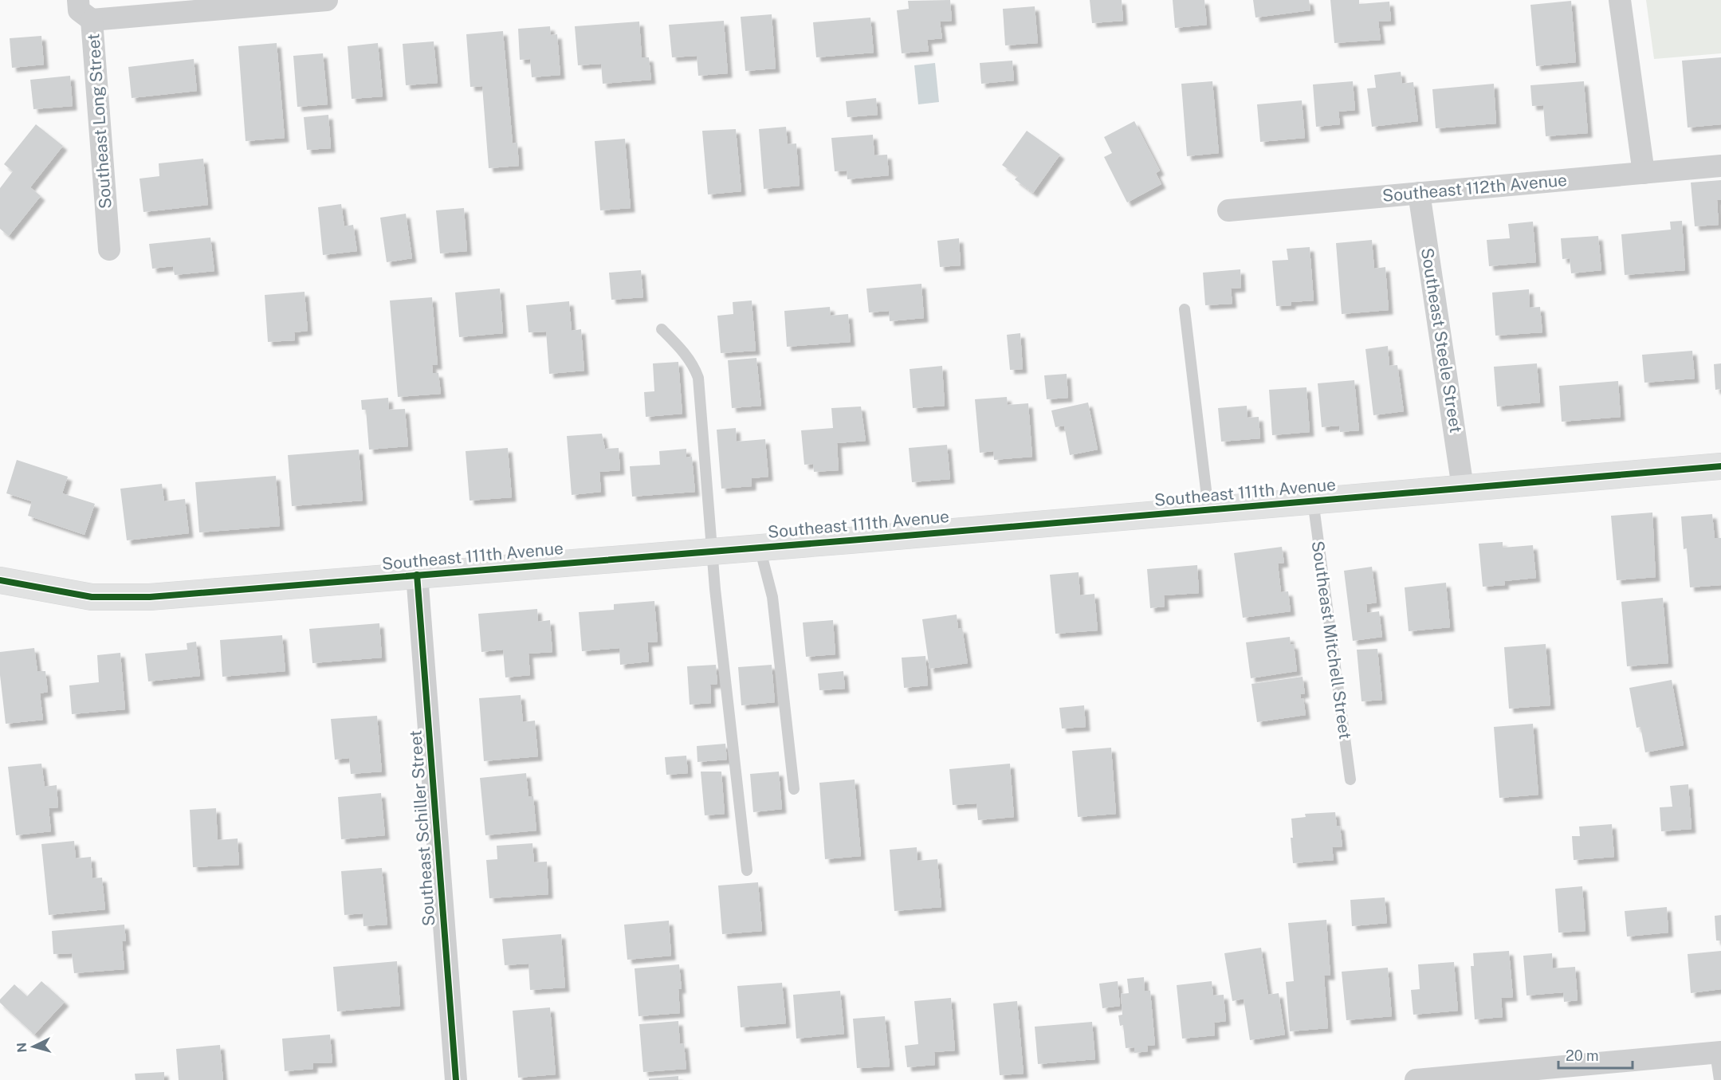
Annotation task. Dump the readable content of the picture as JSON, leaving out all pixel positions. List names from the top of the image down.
{
  "streets": {
    "street": [
      "Southeast Long Street",
      "Southeast 112th Avenue",
      "Southeast Steele Street",
      "Southeast 111th Avenue",
      "Southeast Schiller Street"
    ],
    "lane": ["Southeast Mitchell Street"]
  },
  "crossings": [
    ["Southeast 112th Avenue", "Southeast Steele Street"],
    ["Southeast Steele Street", "Southeast 111th Avenue"],
    ["Southeast 111th Avenue", "Southeast Mitchell Street"],
    ["Southeast 111th Avenue", "Southeast Schiller Street"]
  ],
  "scale_bar": "20 m",
  "north": "left"
}
